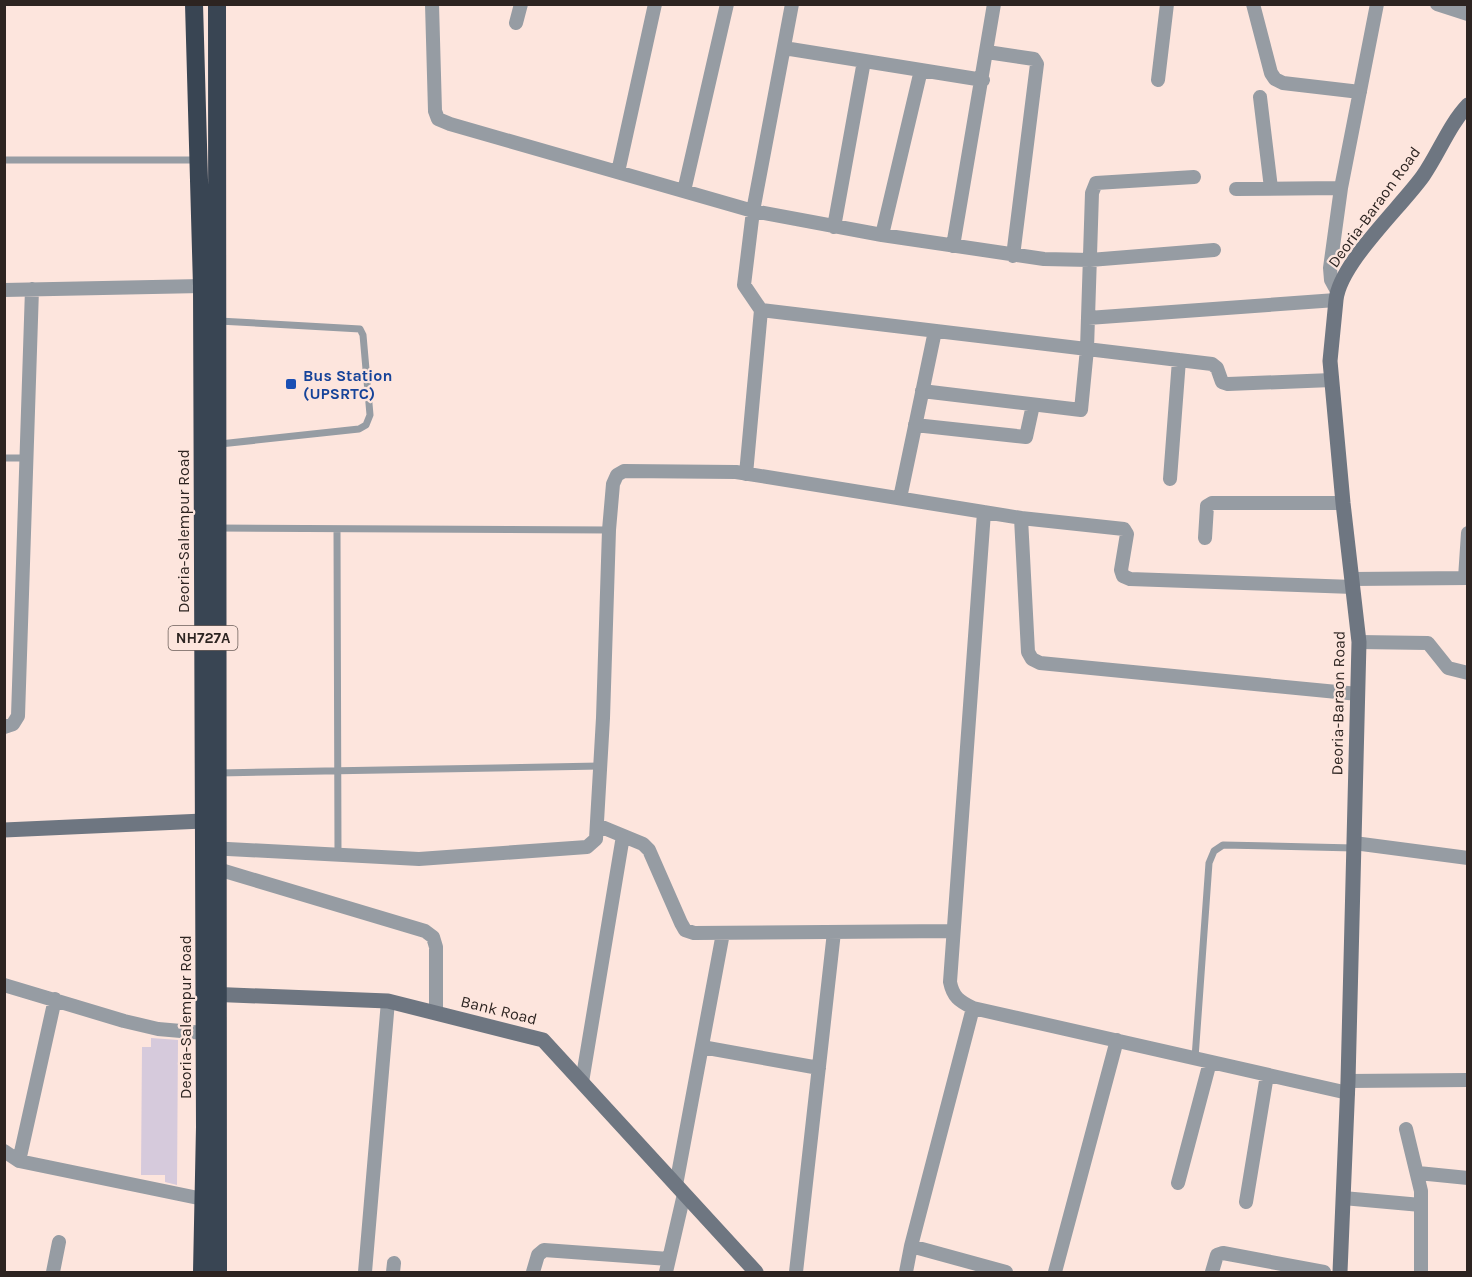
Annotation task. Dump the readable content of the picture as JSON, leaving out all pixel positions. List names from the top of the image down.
{
  "streets": {
    "highway": ["Deoria-Salempur Road", "NH727A"],
    "street": ["Deoria-Baraon Road", "Bank Road"]
  },
  "crossings": [
    ["Deoria-Salempur Road", "Bank Road"]
  ],
  "places": {
    "transit": ["Bus Station (UPSRTC)"]
  }
}
